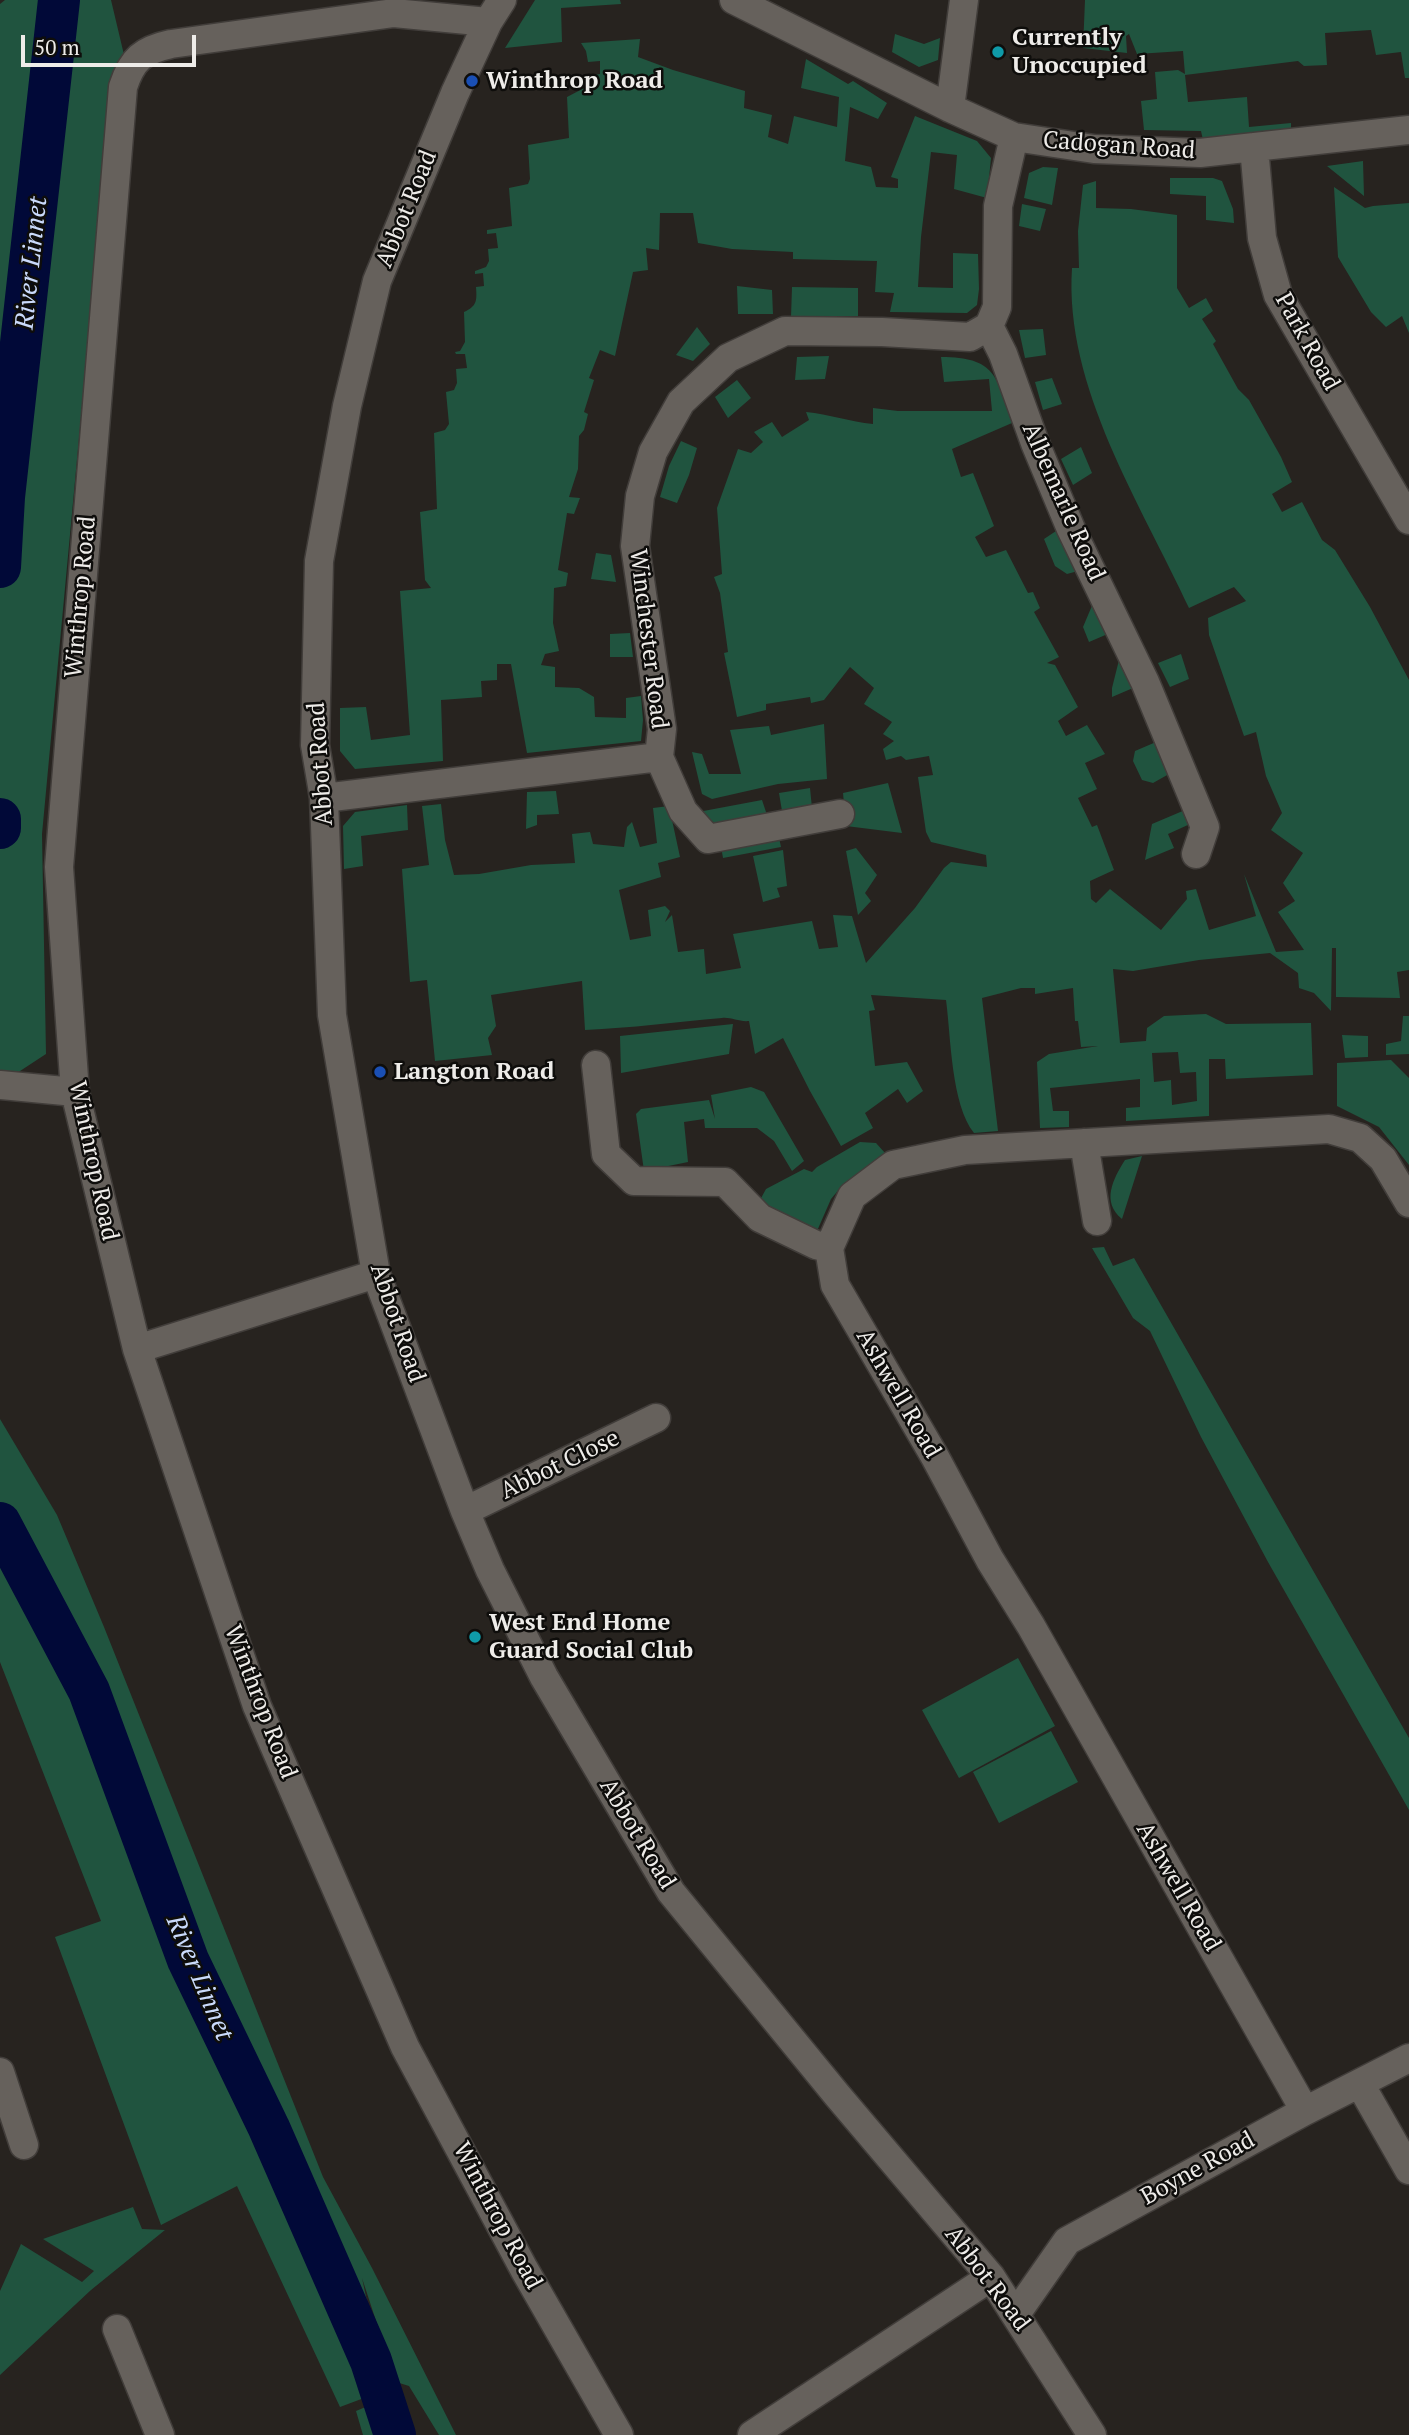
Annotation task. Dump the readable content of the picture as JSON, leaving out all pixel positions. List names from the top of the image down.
{
  "streets": {
    "street": [
      "Cadogan Road",
      "Abbot Road",
      "Park Road",
      "Albemarle Road",
      "Winthrop Road",
      "Winchester Road",
      "Ashwell Road",
      "Abbot Close",
      "Boyne Road"
    ]
  },
  "crossings": [
    ["Cadogan Road", "Park Road"],
    ["Abbot Road", "Winthrop Road"],
    ["Abbot Road", "Winchester Road"],
    ["Abbot Road", "Abbot Close"],
    ["Abbot Road", "Boyne Road"],
    ["Albemarle Road", "Winchester Road"],
    ["Ashwell Road", "Boyne Road"]
  ],
  "water": ["River Linnet"],
  "places": [
    "Currently Unoccupied",
    "Winthrop Road",
    "Langton Road",
    "West End Home Guard Social Club"
  ],
  "scale_bar": "50 m"
}
